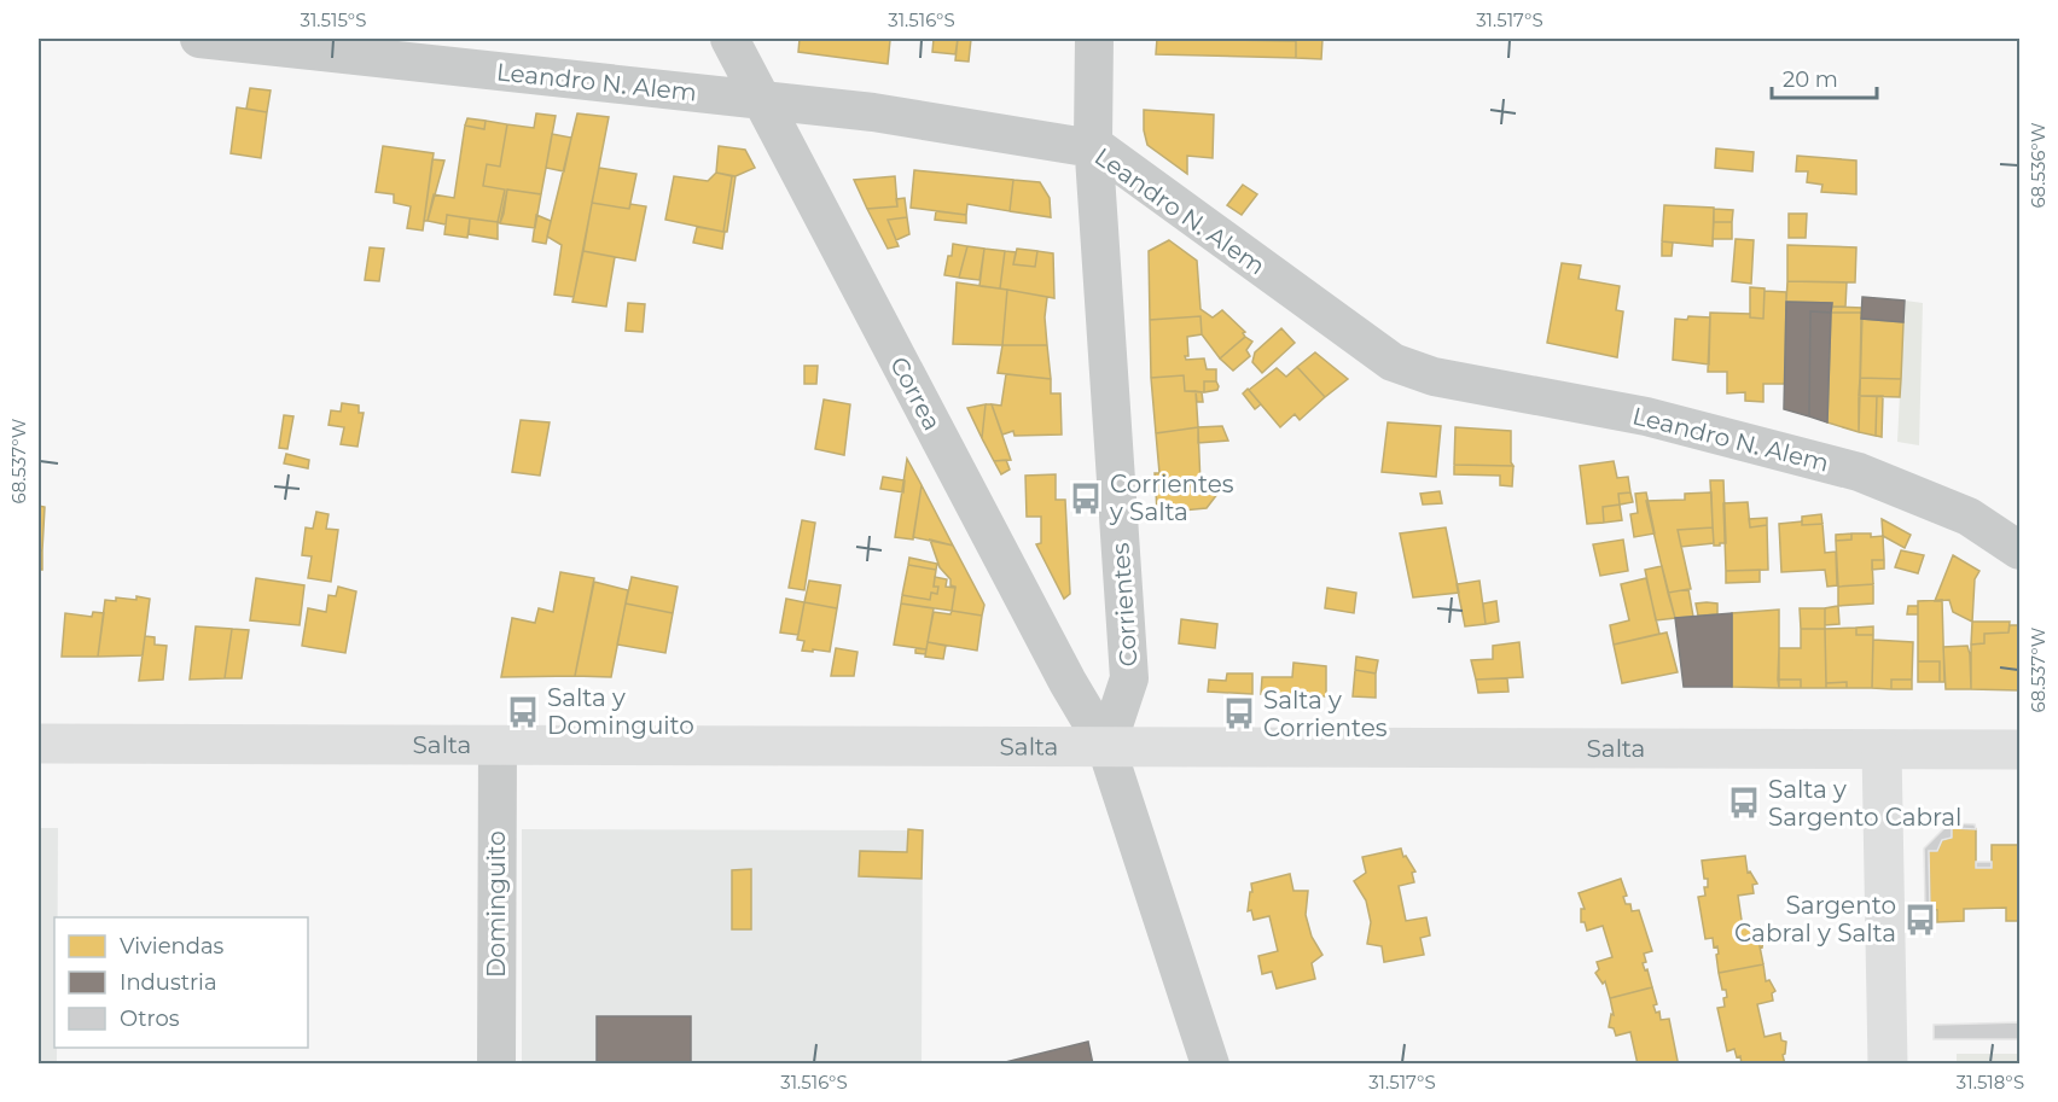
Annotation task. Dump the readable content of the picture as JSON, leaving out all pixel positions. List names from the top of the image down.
{
  "streets": {
    "main road": ["Salta"],
    "street": [
      "Leandro N. Alem",
      "Correa",
      "Corrientes",
      "Dominguito"
    ]
  },
  "crossings": [
    ["Leandro N. Alem", "Correa"],
    ["Leandro N. Alem", "Corrientes"],
    ["Correa", "Corrientes"],
    ["Correa", "Salta"],
    ["Corrientes", "Salta"],
    ["Salta", "Dominguito"]
  ],
  "places": {
    "bus stop": [
      "Corrientes y Salta",
      "Salta y Dominguito",
      "Salta y Corrientes",
      "Salta y Sargento Cabral",
      "Sargento Cabral y Salta"
    ]
  },
  "legend": ["Viviendas", "Industria", "Otros"],
  "scale_bar": "20 m",
  "coordinates": [
    "31.515°S",
    "31.516°S",
    "31.517°S",
    "68.536°W",
    "68.537°W",
    "31.518°S"
  ]
}
